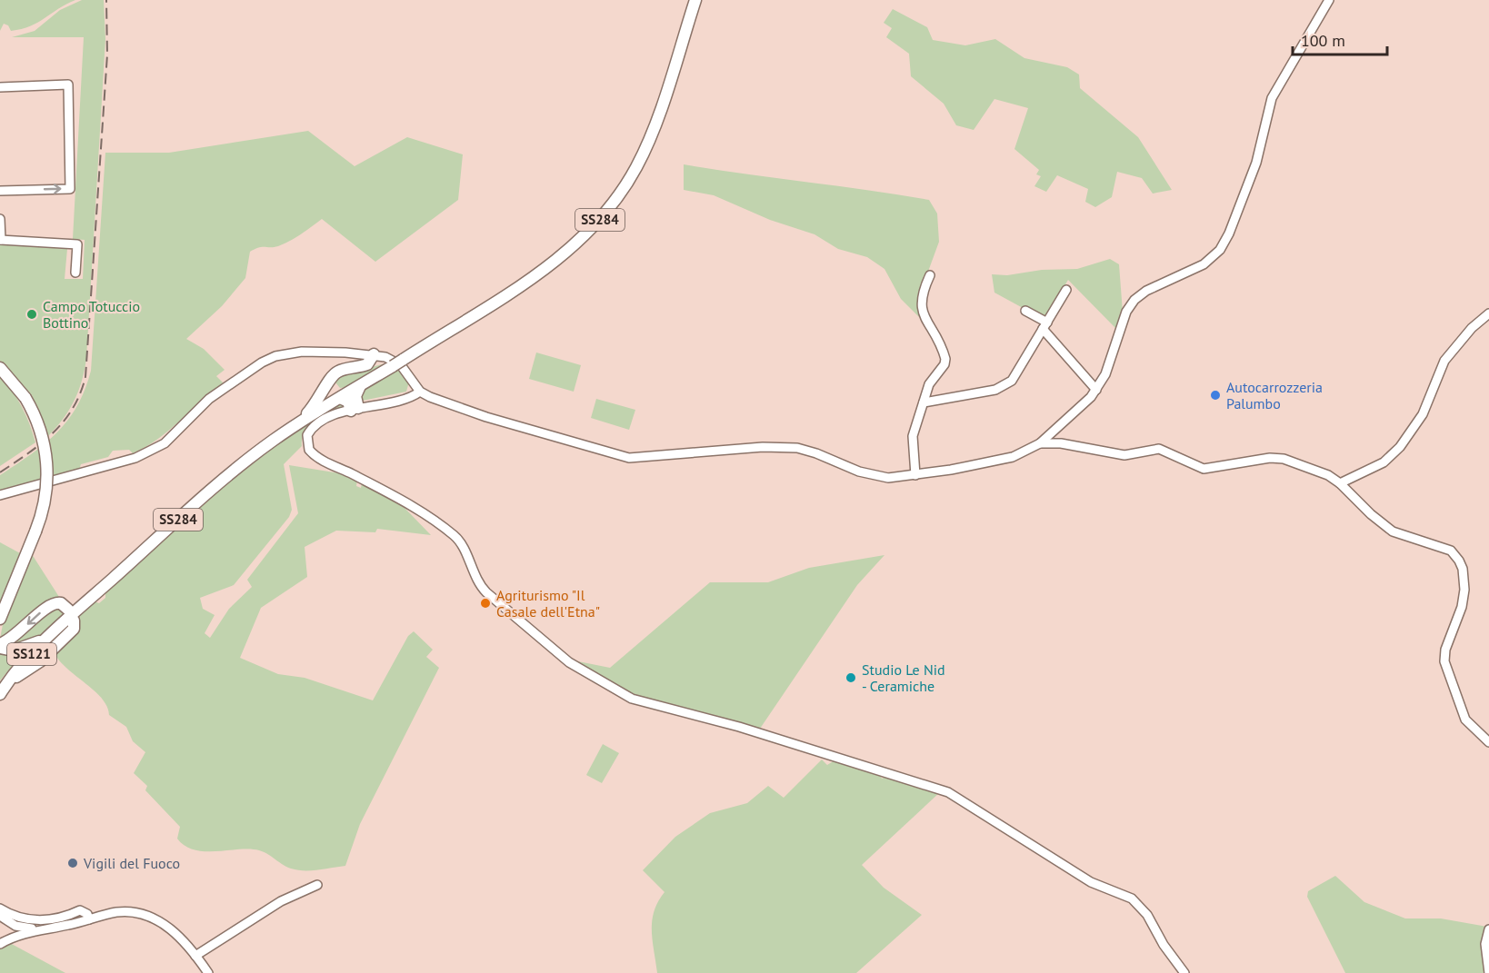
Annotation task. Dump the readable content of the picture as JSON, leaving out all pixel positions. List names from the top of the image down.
{
  "streets": {
    "main road": ["SS284", "SS121"]
  },
  "crossings": [
    ["SS284", "SS121"]
  ],
  "places": [
    "Campo Totuccio Bottino",
    "Autocarrozzeria Palumbo",
    "Agriturismo \"Il Casale dell'Etna\"",
    "Studio Le Nid - Ceramiche",
    "Vigili del Fuoco"
  ],
  "scale_bar": "100 m"
}
